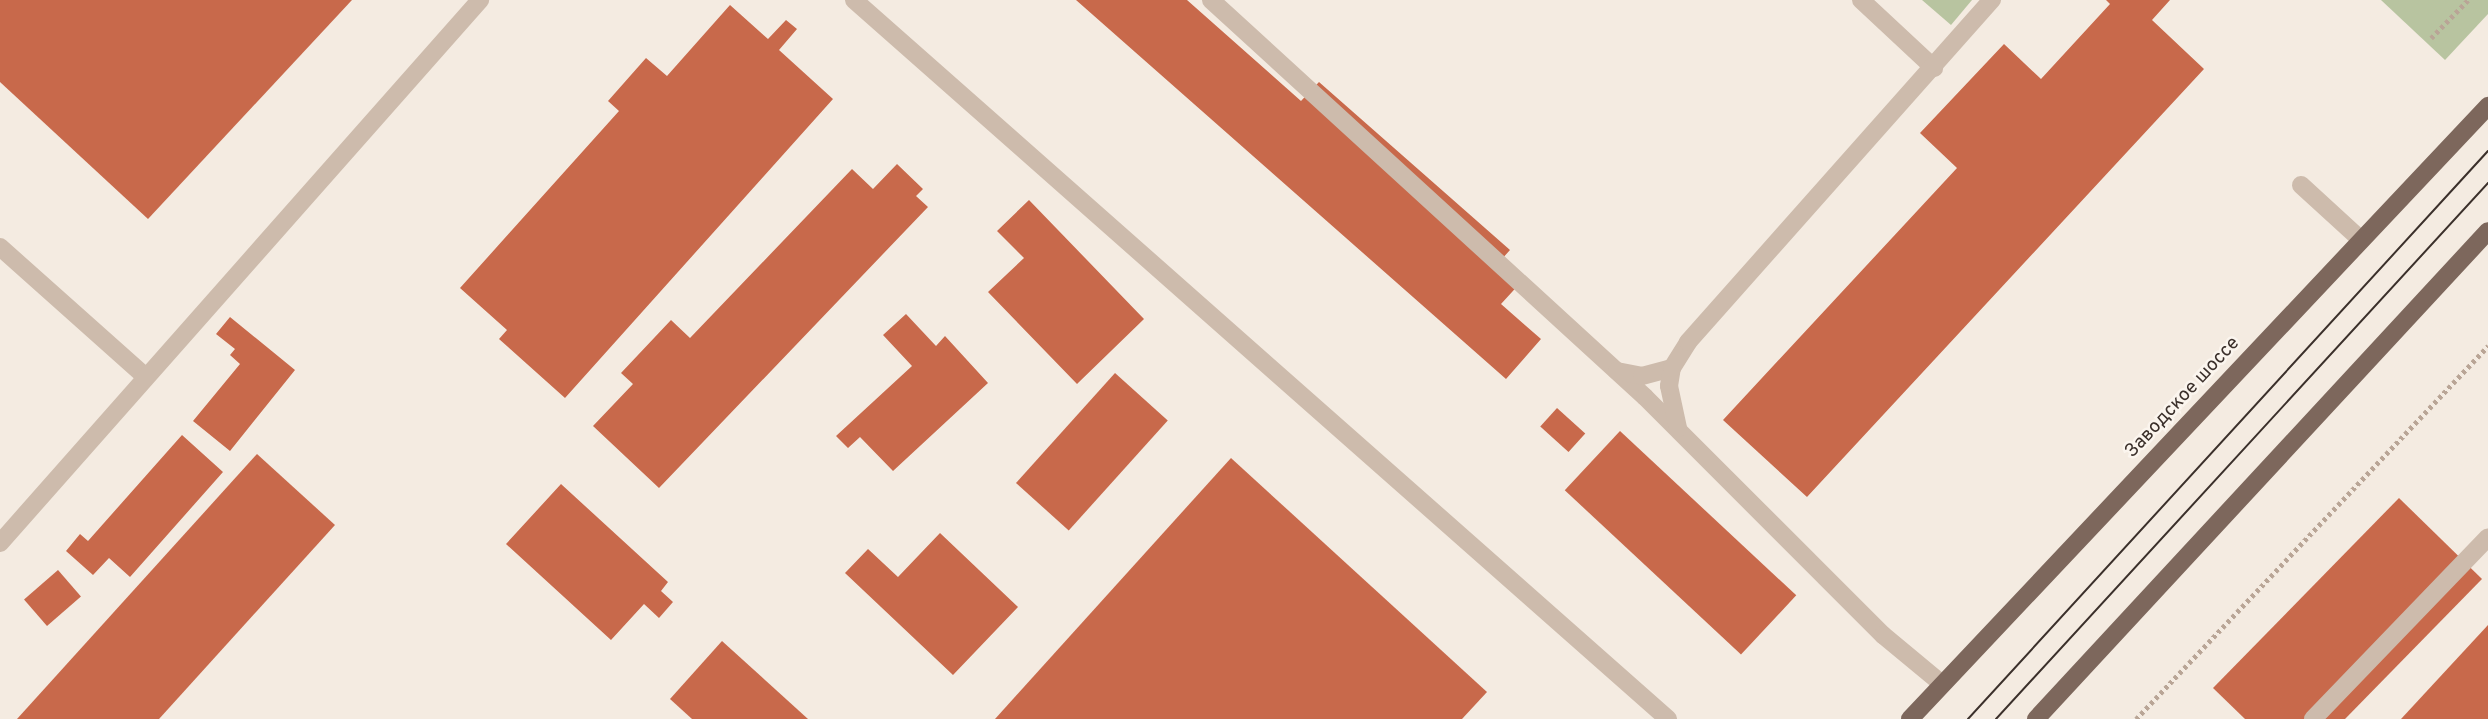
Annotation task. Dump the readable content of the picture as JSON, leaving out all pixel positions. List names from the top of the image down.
{
  "streets": {
    "main road": ["Заводское шоссе"]
  }
}
